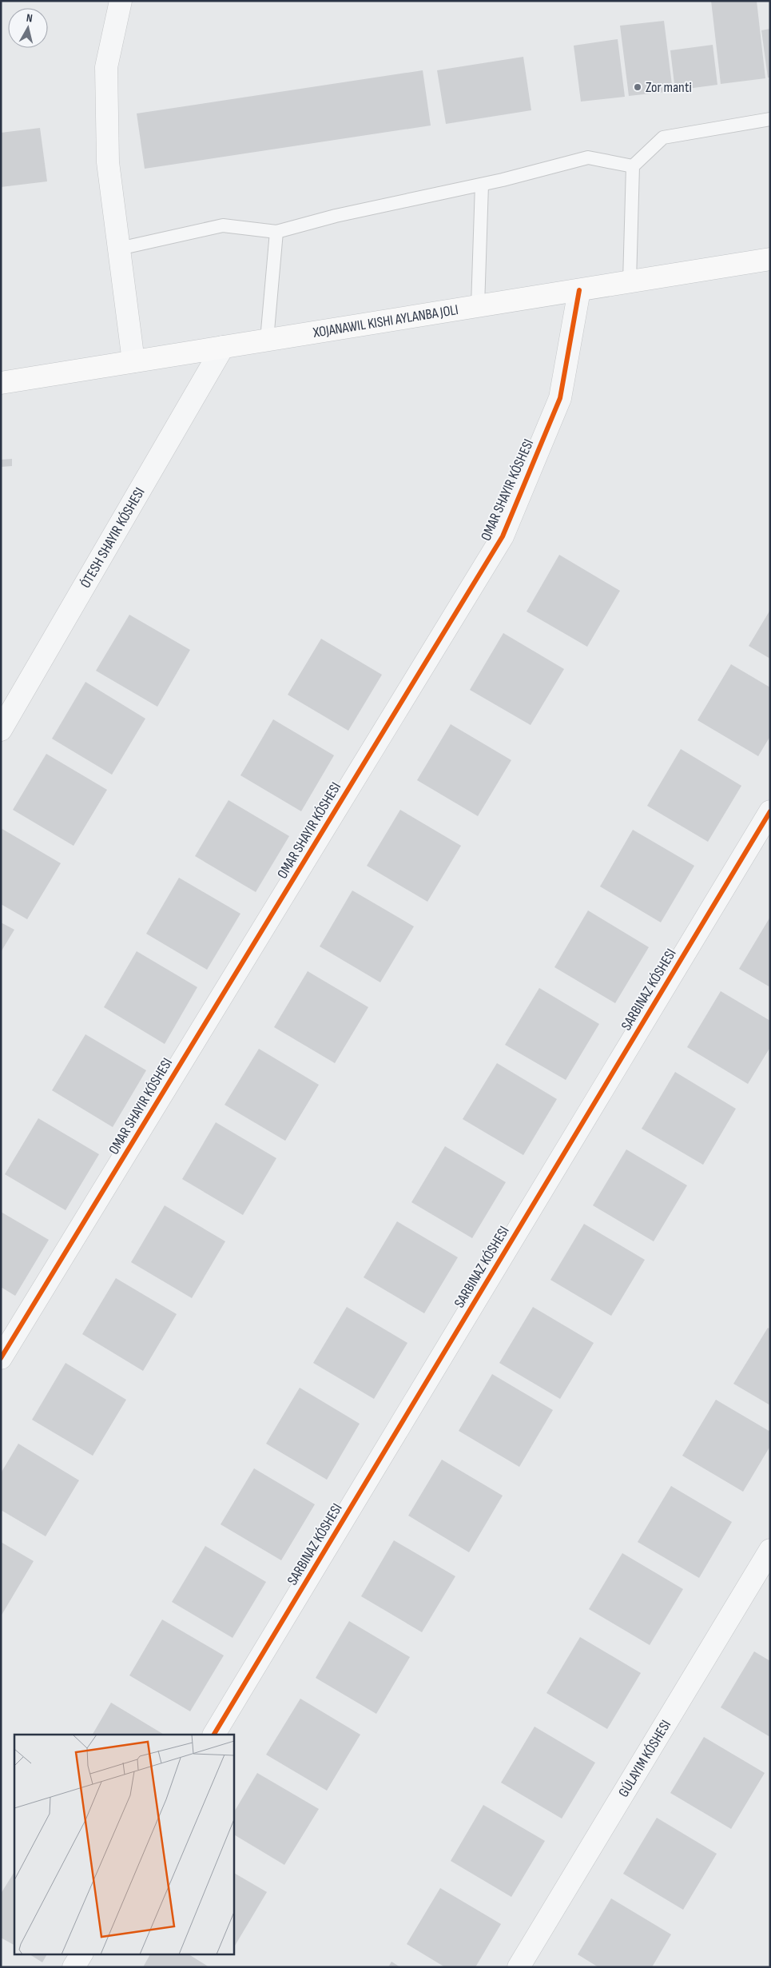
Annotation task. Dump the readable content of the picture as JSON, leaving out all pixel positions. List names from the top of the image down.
{
  "streets": {
    "street": ["SARBINAZ KÓSHESI"],
    "cycle path": ["OMAR SHAYIR KÓSHESI"]
  },
  "places": ["Zor manti"],
  "north": "top"
}
